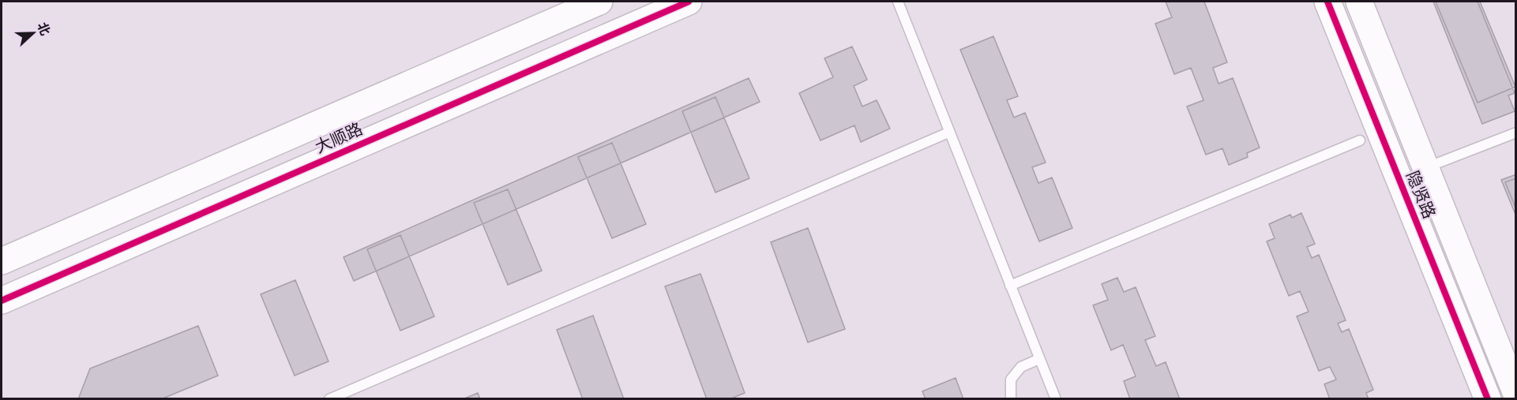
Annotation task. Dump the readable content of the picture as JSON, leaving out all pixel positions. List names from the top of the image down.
{
  "streets": {
    "street": ["大顺路", "隐贤路"]
  },
  "north": "right"
}
